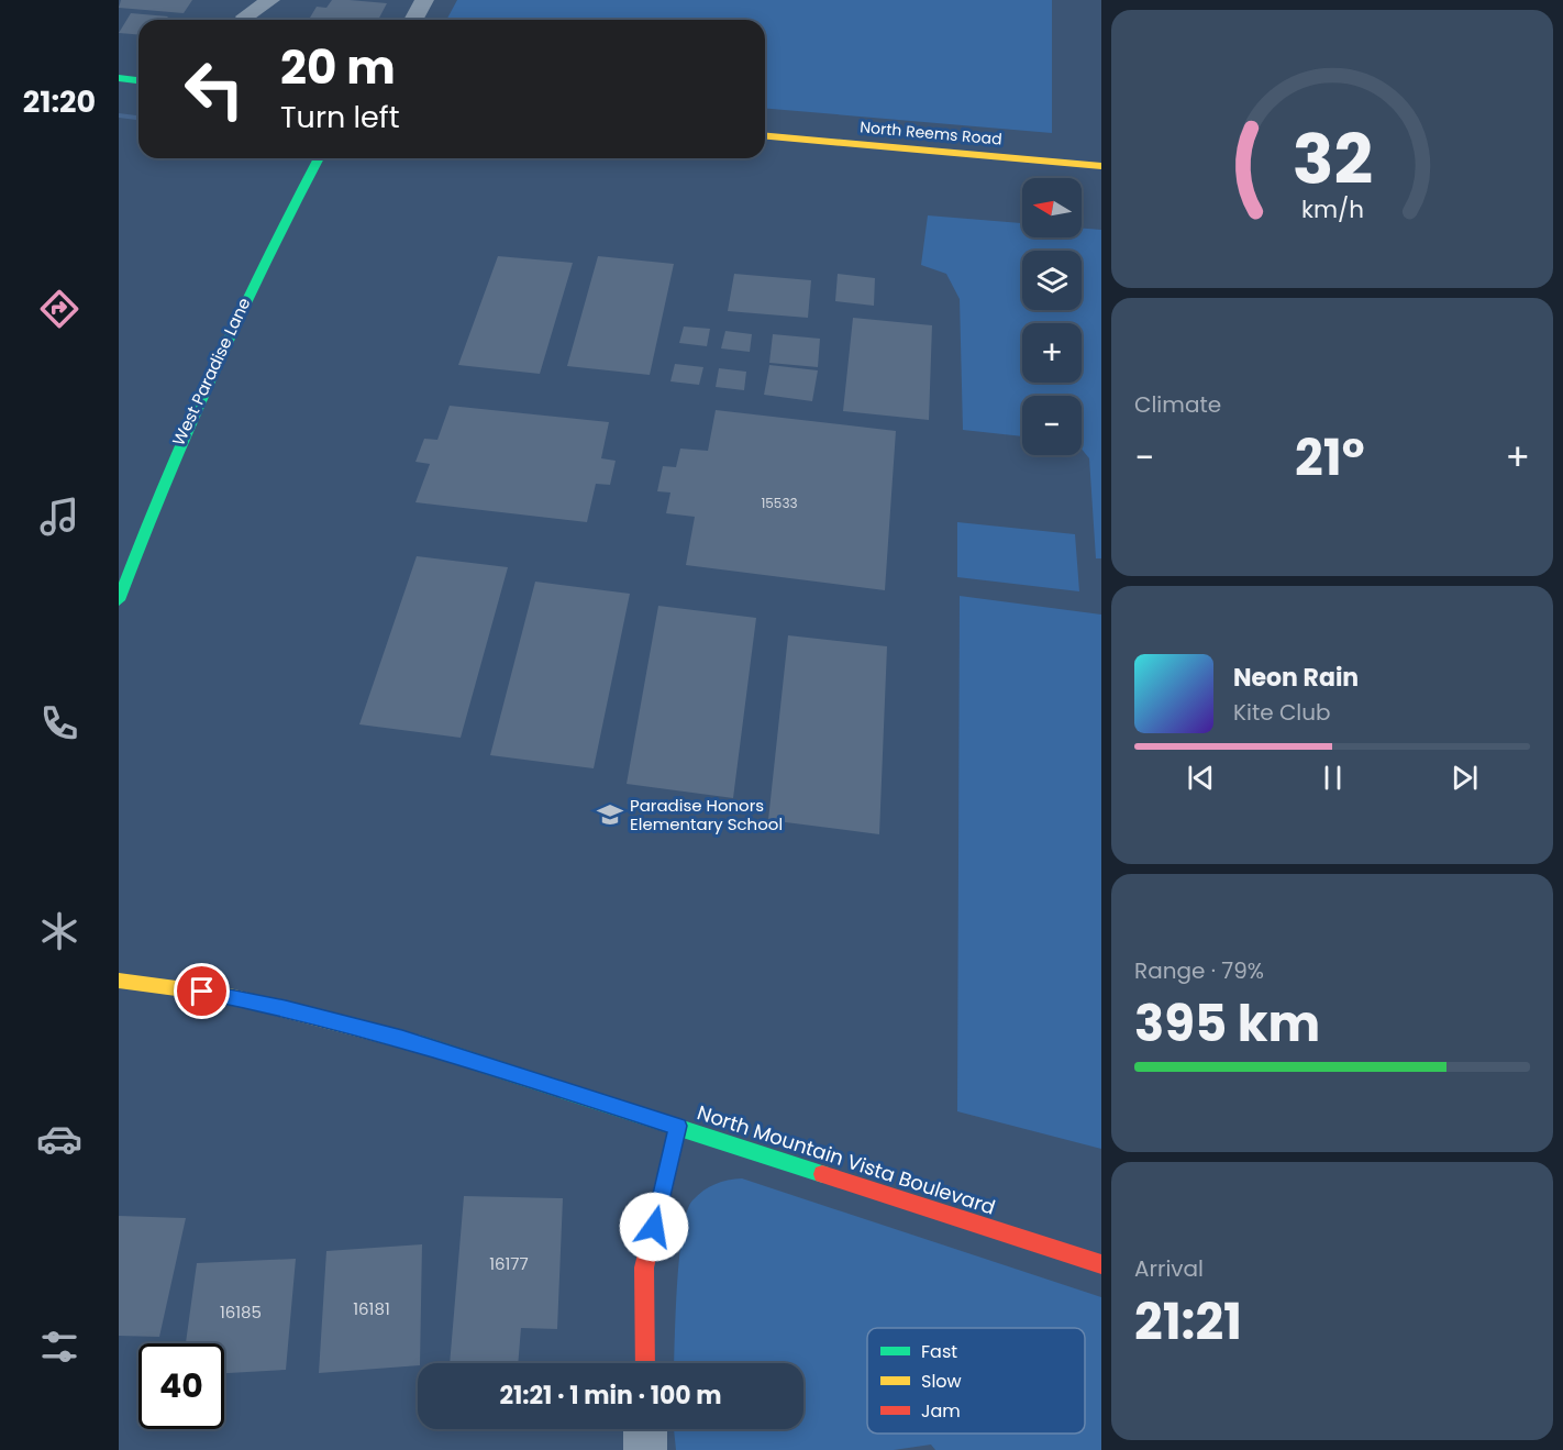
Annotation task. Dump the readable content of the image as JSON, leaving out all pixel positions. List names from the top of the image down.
{
  "streets": {
    "street": ["North Reems Road", "West Paradise Lane", "North Mountain Vista Boulevard"]
  },
  "places": {
    "school or university": ["Paradise Honors Elementary School"]
  },
  "house_numbers": [
    "15533",
    "16177",
    "16181",
    "16185"
  ],
  "legend": ["Fast", "Slow", "Jam"],
  "north": "left",
  "page": {
    "tabs": "21:20",
    "turn": ["20 m", "Turn left"],
    "map_buttons": ["+", "−"],
    "tile": [
      "Climate",
      ["Range · 79%", "395 km"],
      ["Arrival", "21:21"]
    ],
    "heat": ["−", "21°", "+"],
    "song": ["Neon Rain", "Kite Club"],
    "limit": "40",
    "trip": "21:21 · 1 min · 100 m",
    "gauge": ["32", "km/h"]
  }
}
